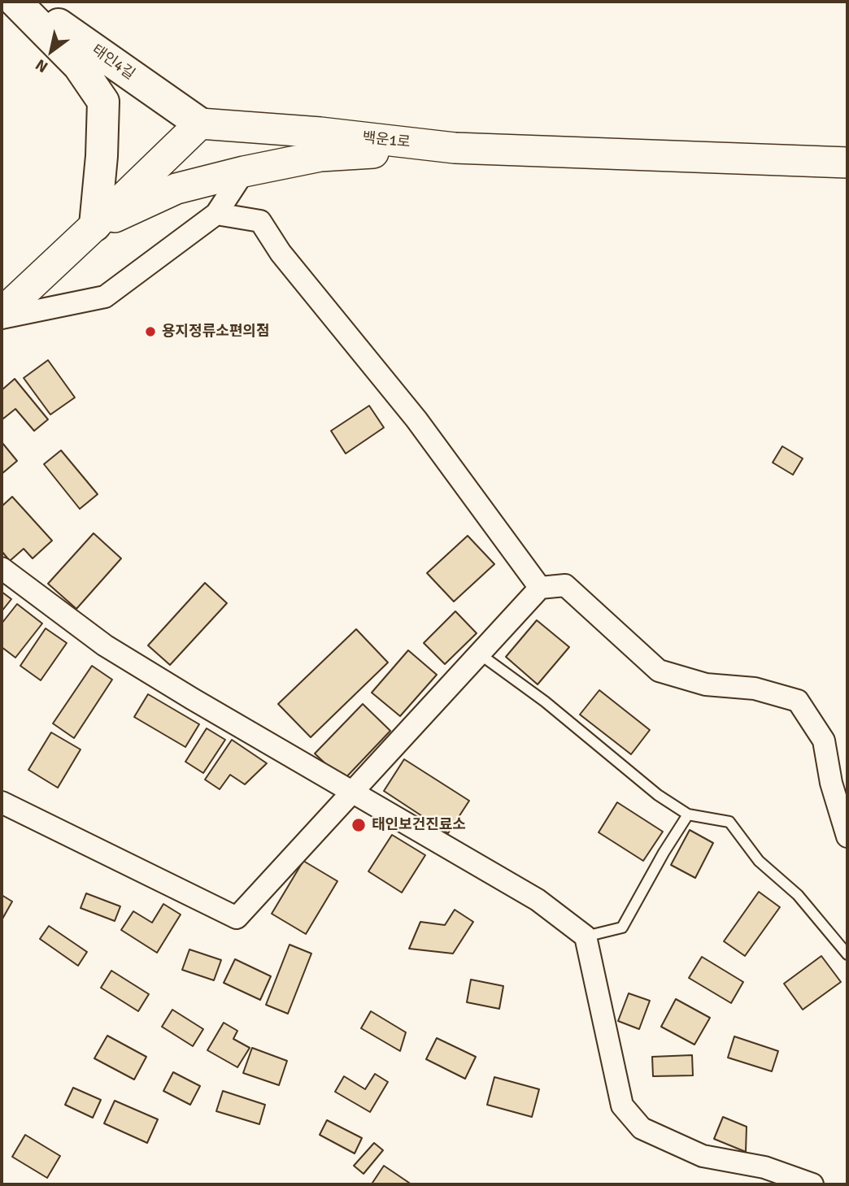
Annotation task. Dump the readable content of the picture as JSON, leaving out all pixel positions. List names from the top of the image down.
{
  "streets": {
    "main road": ["태인4길", "백운1로"]
  },
  "crossings": [
    ["태인4길", "백운1로"]
  ],
  "places": ["용지정류소편의점", "태인보건진료소"],
  "north": "bottom left"
}
